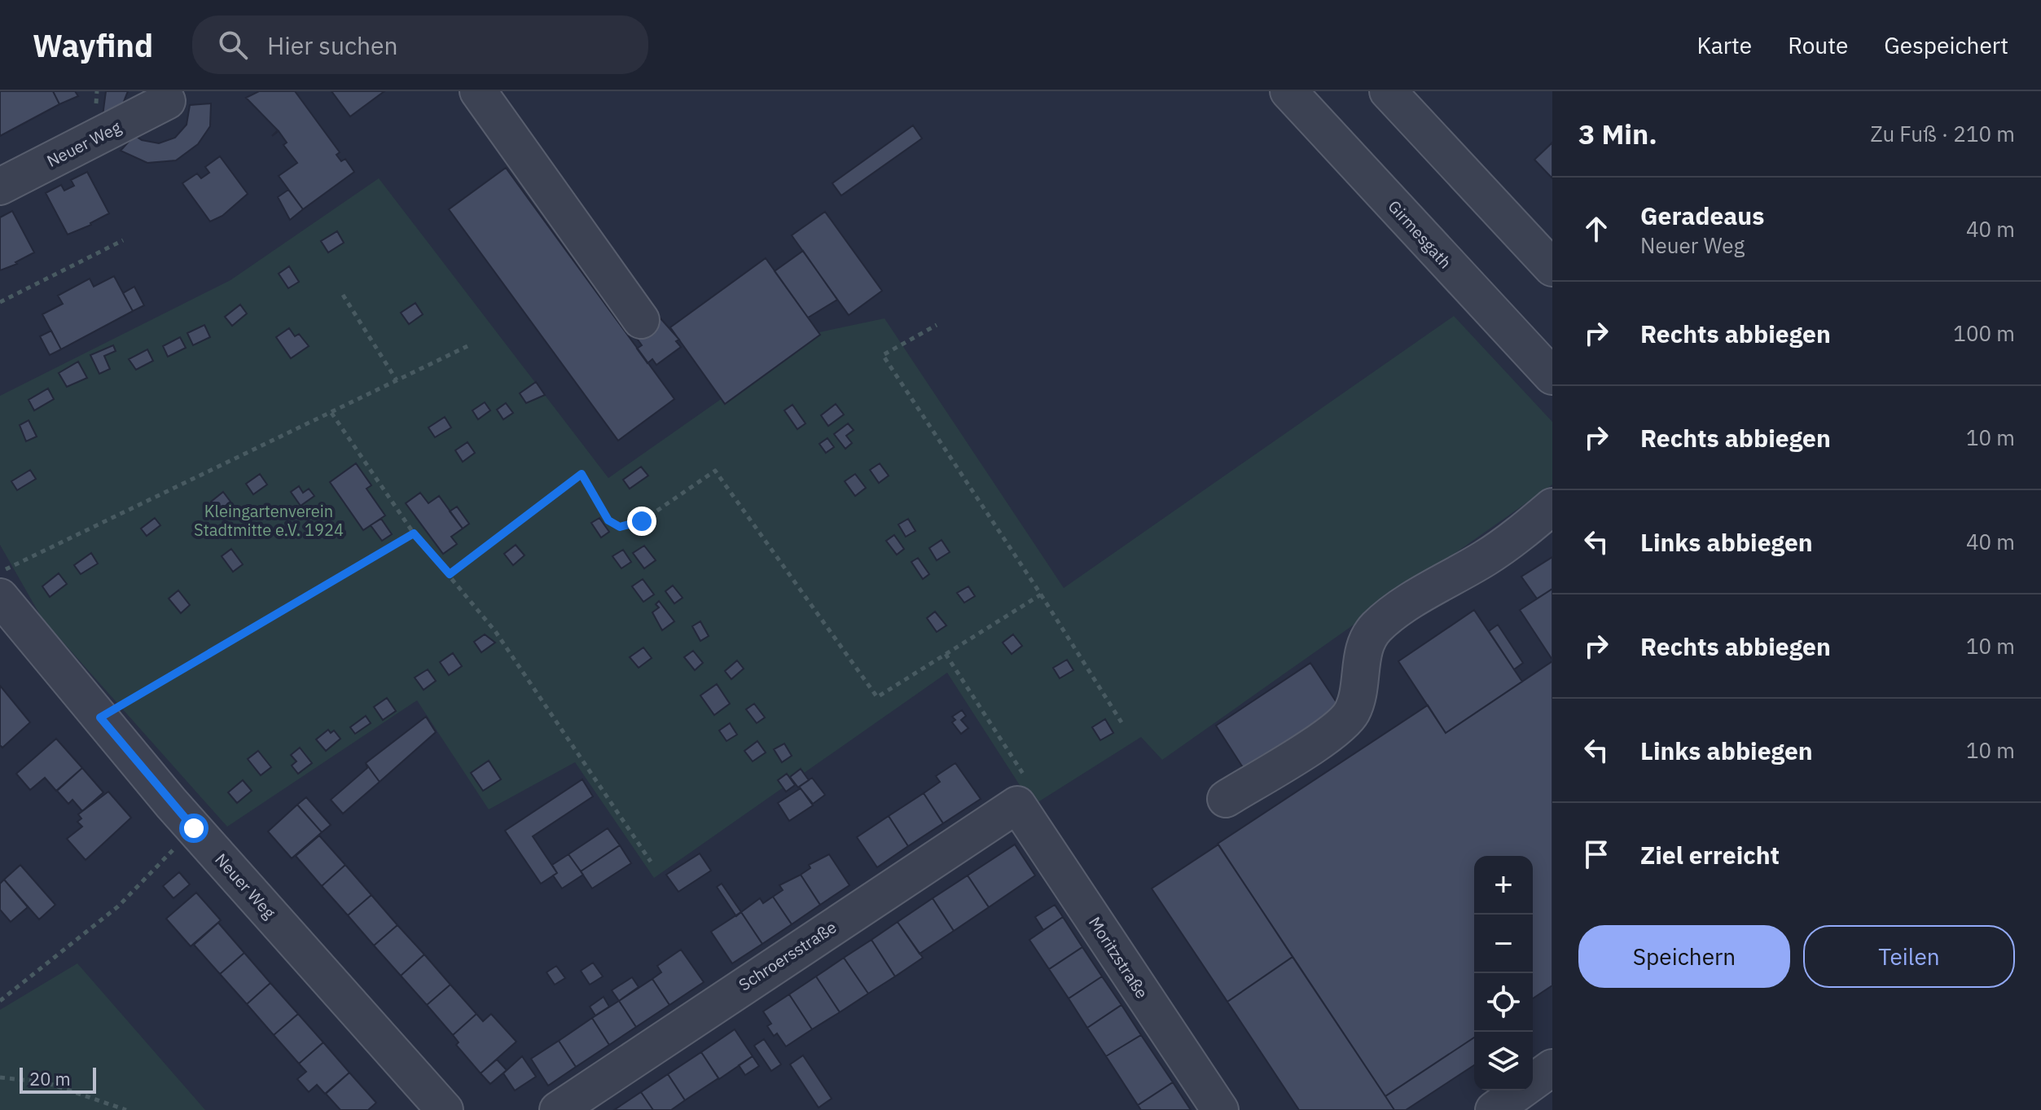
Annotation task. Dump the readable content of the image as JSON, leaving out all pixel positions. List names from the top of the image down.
{
  "streets": {
    "street": [
      "Neuer Weg",
      "Girmesgath",
      "Schroersstraße",
      "Moritzstraße"
    ]
  },
  "crossings": [
    ["Schroersstraße", "Moritzstraße"]
  ],
  "parks": ["Kleingartenverein Stadtmitte e.V. 1924"],
  "scale_bar": "20 m",
  "page": {
    "header": "Wayfind",
    "search": "Hier suchen",
    "nav": ["Karte", "Route", "Gespeichert"],
    "heading": ["3 Min.", "Zu Fuß · 210 m"],
    "list": [
      ["Geradeaus", "Neuer Weg", "40 m"],
      ["Rechts abbiegen", "100 m"],
      ["Rechts abbiegen", "10 m"],
      ["Links abbiegen", "40 m"],
      ["Rechts abbiegen", "10 m"],
      ["Links abbiegen", "10 m"],
      "Ziel erreicht"
    ],
    "map_buttons": ["+", "−"],
    "buttons": ["Speichern", "Teilen"],
    "scale": "20 m"
  }
}
